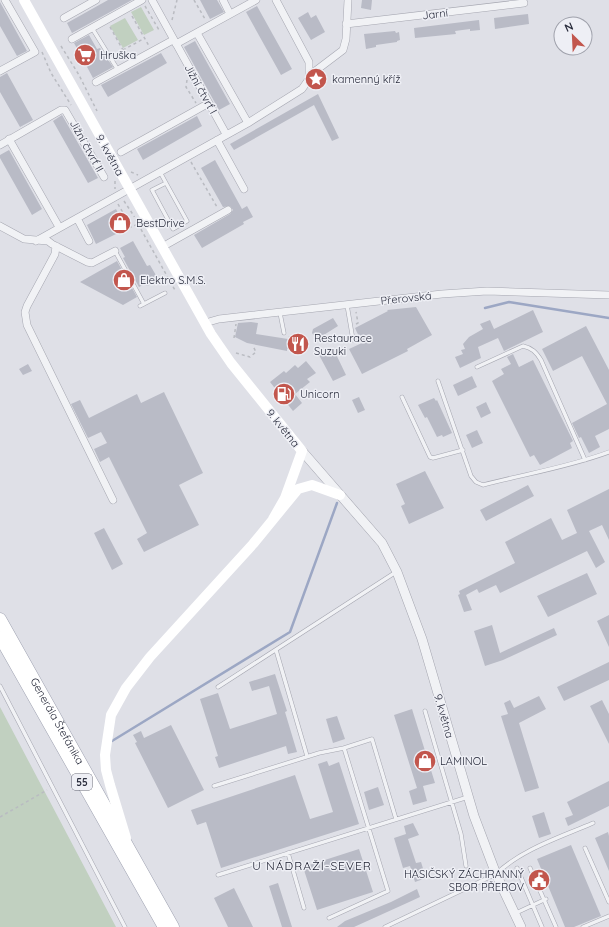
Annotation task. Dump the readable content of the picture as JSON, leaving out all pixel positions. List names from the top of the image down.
{
  "streets": {
    "main road": ["9. května", "Generála Štefánika", "55"],
    "street": [
      "Jarní",
      "Jižní čtvrť I",
      "Jižní čtvrť II",
      "Přerovská"
    ]
  },
  "crossings": [
    ["9. května", "Přerovská"]
  ],
  "districts": ["U NÁDRAŽÍ-SEVER"],
  "places": {
    "supermarket": ["Hruška"],
    "place": ["kamenný kříž"],
    "shop": ["BestDrive", "Elektro S.M.S.", "LAMINOL"],
    "restaurant": ["Restaurace Suzuki"],
    "fuel station": ["Unicorn"],
    "public building": ["HASIČSKÝ ZÁCHRANNÝ SBOR PŘEROV"]
  },
  "north": "top left"
}
